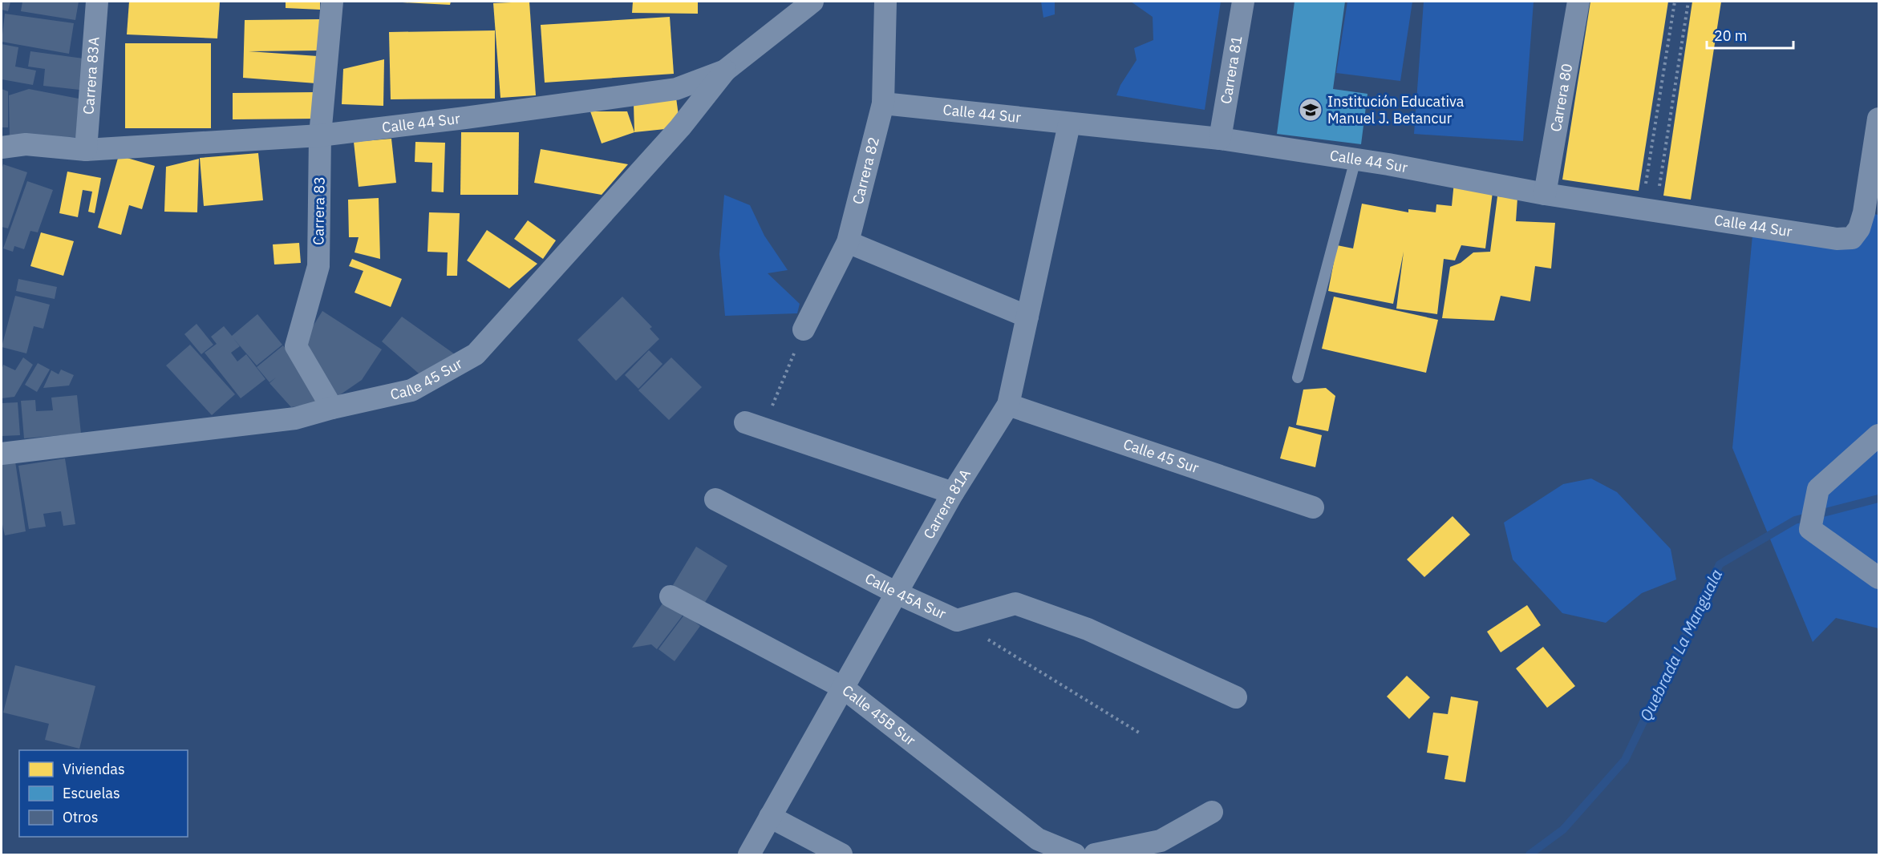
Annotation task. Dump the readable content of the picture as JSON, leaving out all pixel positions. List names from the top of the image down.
{
  "streets": {
    "street": [
      "Carrera 81",
      "Carrera 83A",
      "Carrera 80",
      "Calle 44 Sur",
      "Carrera 82",
      "Carrera 83",
      "Calle 45 Sur",
      "Carrera 81A",
      "Calle 45A Sur",
      "Calle 45B Sur"
    ]
  },
  "crossings": [
    ["Carrera 81", "Calle 44 Sur"],
    ["Carrera 83A", "Calle 44 Sur"],
    ["Carrera 80", "Calle 44 Sur"],
    ["Calle 44 Sur", "Carrera 82"],
    ["Calle 44 Sur", "Carrera 83"],
    ["Calle 44 Sur", "Calle 45 Sur"],
    ["Calle 44 Sur", "Carrera 81A"],
    ["Carrera 83", "Calle 45 Sur"],
    ["Calle 45 Sur", "Carrera 81A"],
    ["Carrera 81A", "Calle 45A Sur"],
    ["Carrera 81A", "Calle 45B Sur"]
  ],
  "water": ["Quebrada La Manguala"],
  "places": {
    "school or university": ["Institución Educativa Manuel J. Betancur"]
  },
  "legend": ["Viviendas", "Escuelas", "Otros"],
  "scale_bar": "20 m"
}
